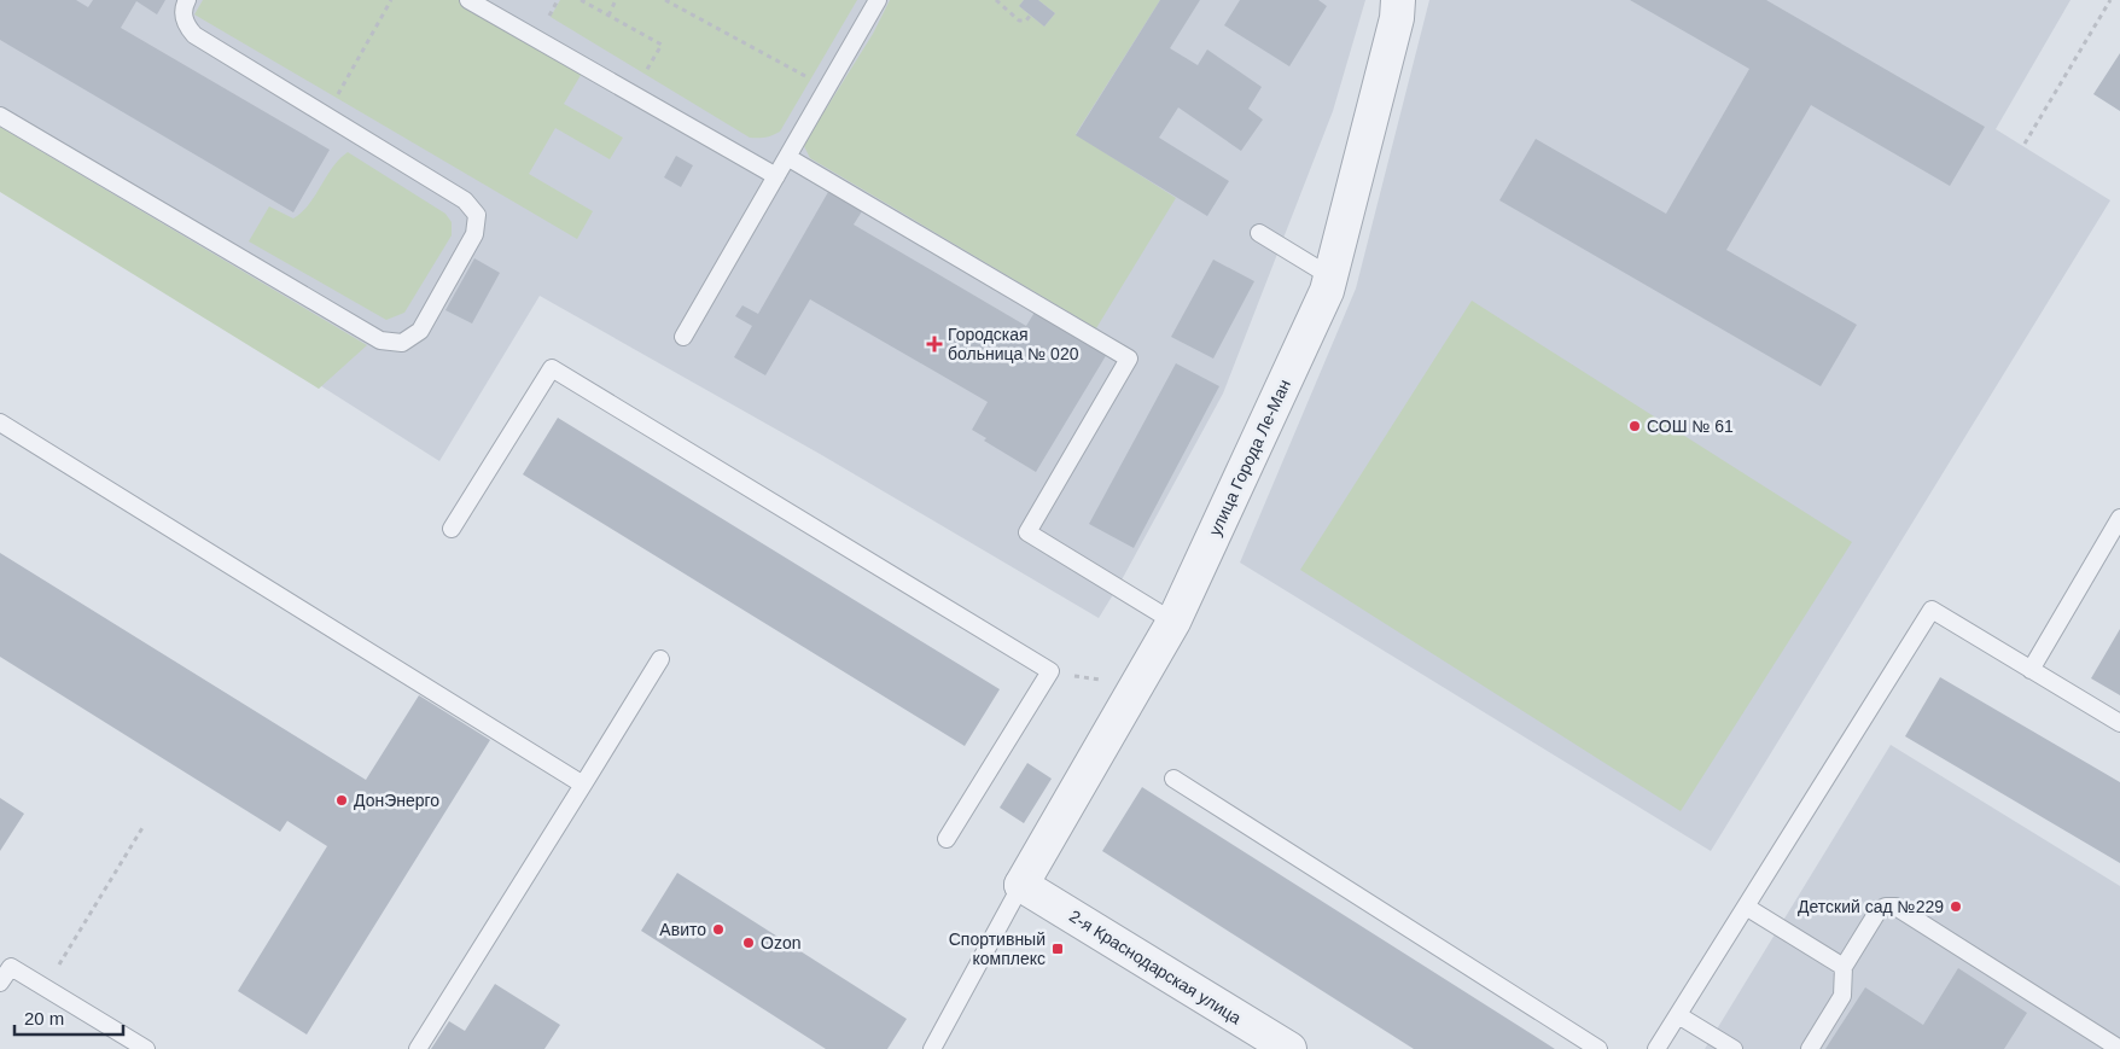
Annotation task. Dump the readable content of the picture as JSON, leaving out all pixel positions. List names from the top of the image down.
{
  "streets": {
    "street": ["улица Города Ле-Ман", "2-я Краснодарская улица"]
  },
  "crossings": [
    ["улица Города Ле-Ман", "2-я Краснодарская улица"]
  ],
  "places": {
    "health": ["Городская больница № 020"],
    "other": [
      "СОШ № 61",
      "ДонЭнерго",
      "Детский сад №229",
      "Авито",
      "Ozon"
    ],
    "transit": ["Спортивный комплекс"]
  },
  "scale_bar": "20 m"
}
